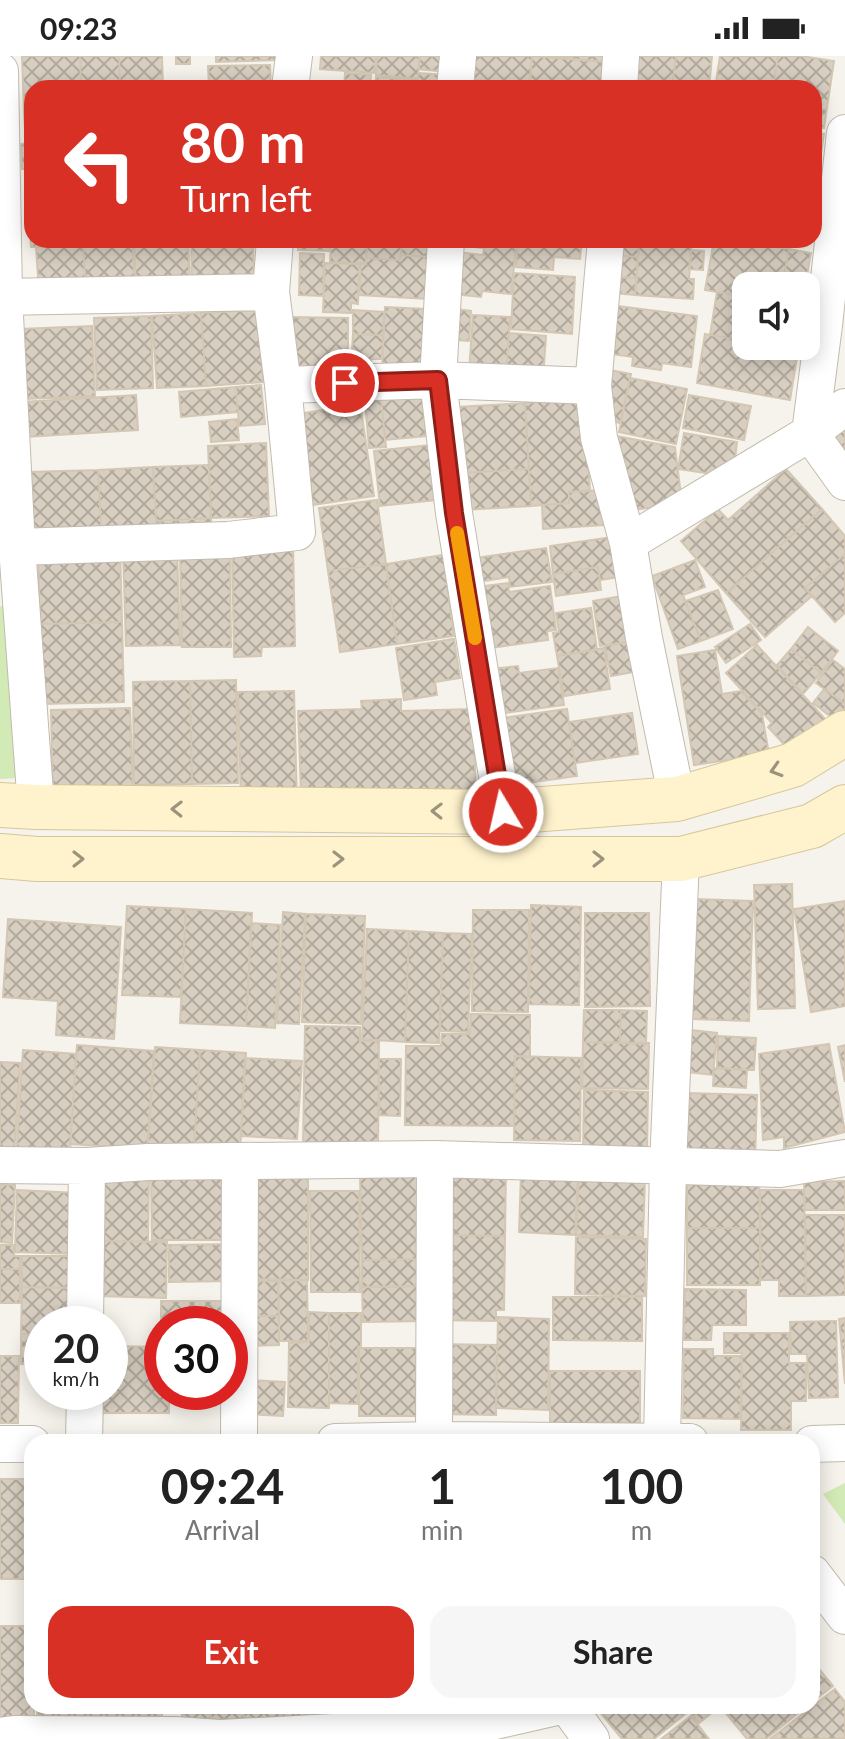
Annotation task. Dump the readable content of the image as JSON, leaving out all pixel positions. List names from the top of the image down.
{
  "page": {
    "status": "09:23",
    "turn": ["80 m", "Turn left"],
    "speed": "20 km/h",
    "limit": "30",
    "eta": [
      "09:24",
      "Arrival",
      "1",
      "min",
      "100",
      "m"
    ],
    "buttons": ["Exit", "Share"]
  }
}
